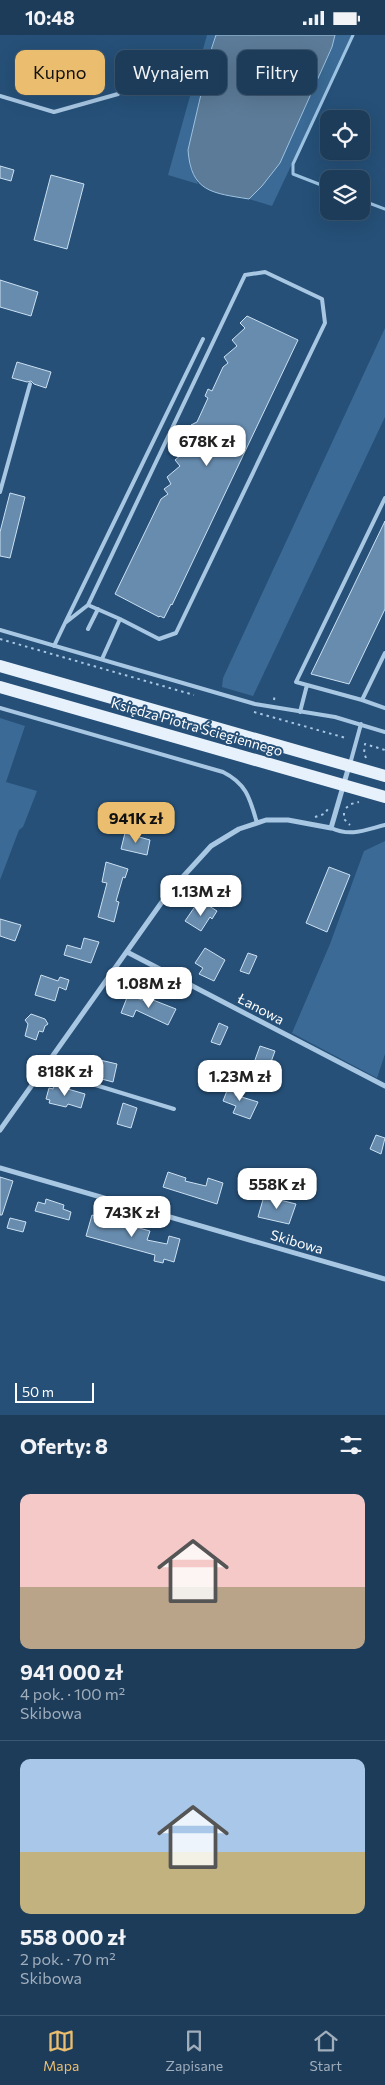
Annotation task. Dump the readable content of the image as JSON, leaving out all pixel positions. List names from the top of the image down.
{
  "streets": {
    "main road": ["Księdza Piotra Ściegiennego"],
    "street": ["Łanowa", "Skibowa"]
  },
  "scale_bar": "50 m",
  "page": {
    "status": "10:48",
    "chip": ["Kupno", "Wynajem", "Filtry"],
    "price": [
      "678K zł",
      "941K zł",
      "1.13M zł",
      "1.08M zł",
      "818K zł",
      "1.23M zł",
      "558K zł",
      "743K zł"
    ],
    "scale": "50 m",
    "heading": "Oferty: 8",
    "list": [
      {
        "name": "941 000 zł",
        "note": "4 pok. · 100 m² · Skibowa"
      },
      {
        "name": "558 000 zł",
        "note": "2 pok. · 70 m² · Skibowa"
      }
    ],
    "tabs": ["Mapa", "Zapisane", "Start"]
  }
}
